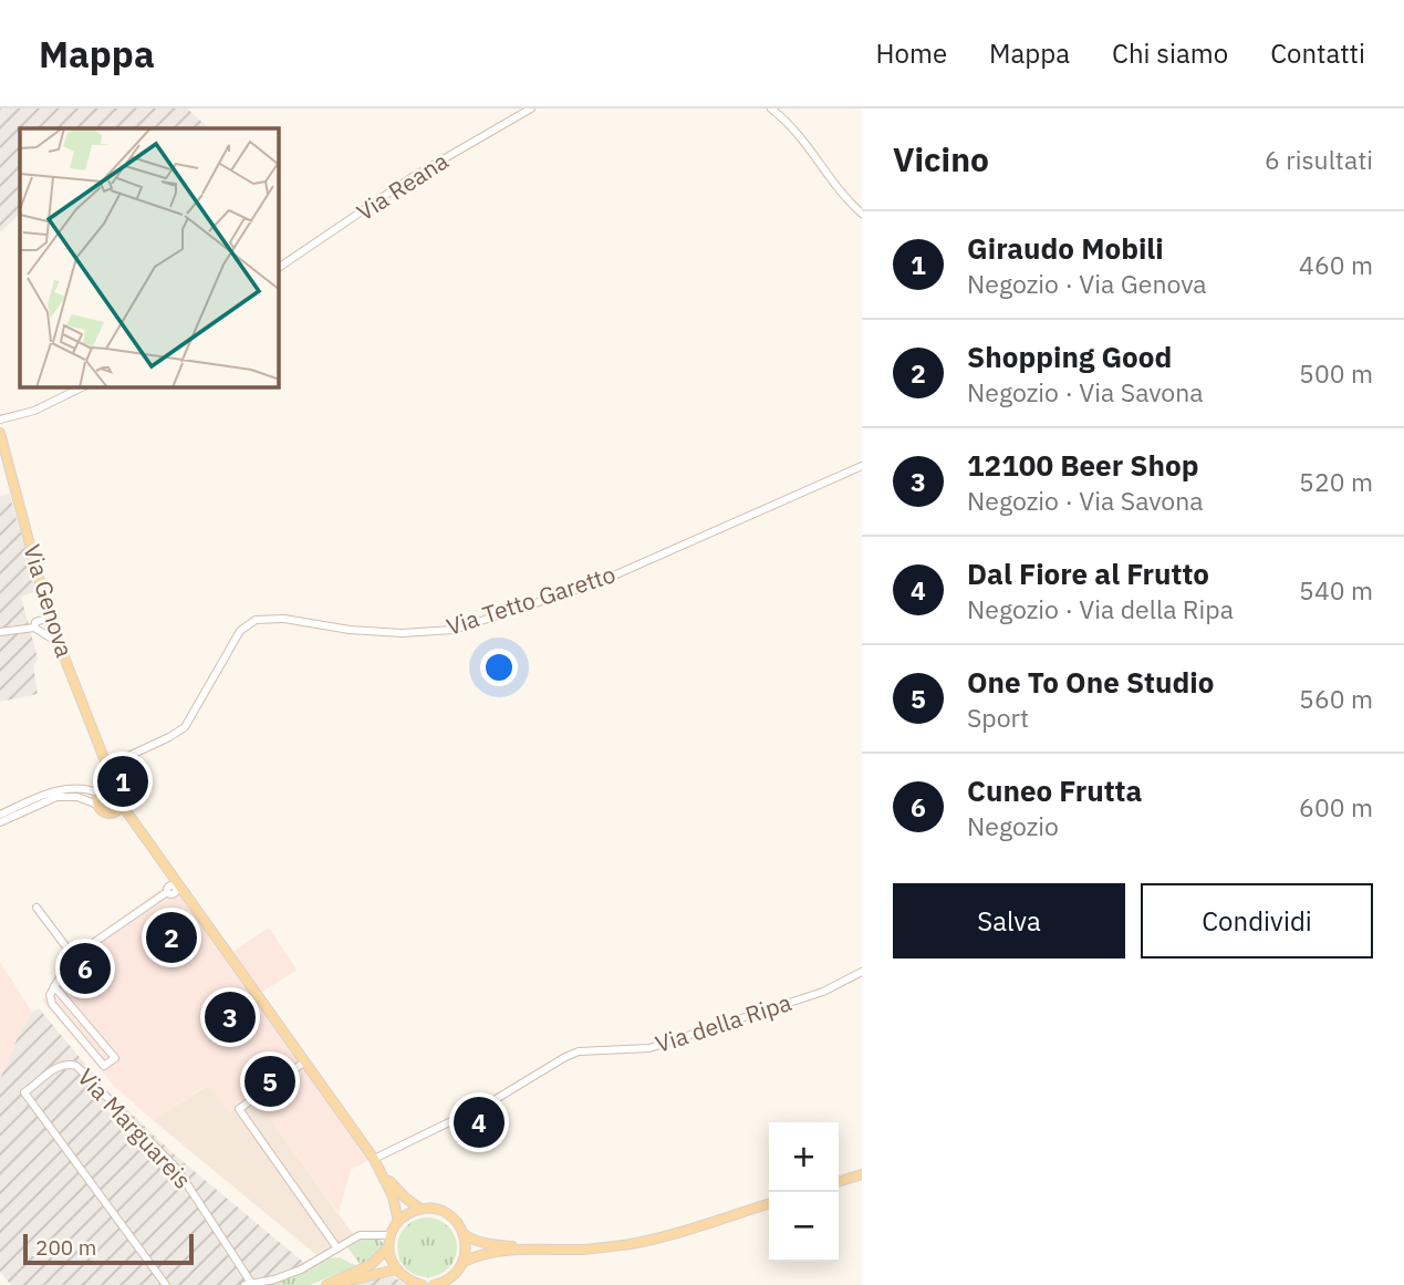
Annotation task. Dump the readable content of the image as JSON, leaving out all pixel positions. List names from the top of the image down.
{
  "streets": {
    "main road": ["Via Genova"],
    "street": [
      "Via Reana",
      "Via Tetto Garetto",
      "Via della Ripa",
      "Via Marguareis"
    ]
  },
  "crossings": [
    ["Via Genova", "Via Tetto Garetto"]
  ],
  "scale_bar": "200 m",
  "page": {
    "header": "Mappa",
    "nav": [
      "Home",
      "Mappa",
      "Chi siamo",
      "Contatti"
    ],
    "heading": ["Vicino", "6 risultati"],
    "list": [
      {
        "mark": "1",
        "name": "Giraudo Mobili",
        "note": "Negozio · Via Genova",
        "value": "460 m"
      },
      {
        "mark": "2",
        "name": "Shopping Good",
        "note": "Negozio · Via Savona",
        "value": "500 m"
      },
      {
        "mark": "3",
        "name": "12100 Beer Shop",
        "note": "Negozio · Via Savona",
        "value": "520 m"
      },
      {
        "mark": "4",
        "name": "Dal Fiore al Frutto",
        "note": "Negozio · Via della Ripa",
        "value": "540 m"
      },
      {
        "mark": "5",
        "name": "One To One Studio",
        "note": "Sport",
        "value": "560 m"
      },
      {
        "mark": "6",
        "name": "Cuneo Frutta",
        "note": "Negozio",
        "value": "600 m"
      }
    ],
    "pins": [
      "1",
      "2",
      "6",
      "3",
      "5",
      "4"
    ],
    "buttons": ["Salva", "Condividi"],
    "map_buttons": ["+", "−"],
    "scale": "200 m"
  }
}
